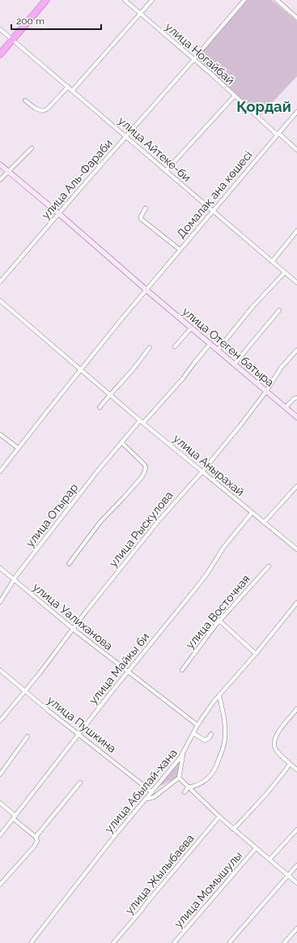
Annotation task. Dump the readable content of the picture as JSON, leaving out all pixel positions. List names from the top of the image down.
{
  "streets": {
    "main road": ["улица Отеген батыра"],
    "street": [
      "улица Ногайбай",
      "улица Айтеке-би",
      "улица Аль-Фараби",
      "Домалақ ана көшесі",
      "улица Анырахай",
      "улица Отырар",
      "улица Рыскулова",
      "улица Восточная",
      "улица Уалиханова",
      "улица Майкы би",
      "улица Пушкина",
      "улица Абылай-хана",
      "улица Жылыбаева",
      "улица Момышулы"
    ]
  },
  "crossings": [
    ["улица Ногайбай", "улица Аль-Фараби"],
    ["улица Ногайбай", "Домалақ ана көшесі"],
    ["улица Айтеке-би", "улица Аль-Фараби"],
    ["улица Айтеке-би", "Домалақ ана көшесі"],
    ["улица Аль-Фараби", "улица Отеген батыра"],
    ["Домалақ ана көшесі", "улица Отеген батыра"],
    ["Домалақ ана көшесі", "улица Анырахай"],
    ["улица Отеген батыра", "улица Отырар"],
    ["улица Отеген батыра", "улица Рыскулова"],
    ["улица Анырахай", "улица Отырар"],
    ["улица Анырахай", "улица Рыскулова"],
    ["улица Анырахай", "улица Майкы би"],
    ["улица Отырар", "улица Уалиханова"],
    ["улица Рыскулова", "улица Уалиханова"],
    ["улица Рыскулова", "улица Пушкина"],
    ["улица Уалиханова", "улица Майкы би"],
    ["улица Уалиханова", "улица Абылай-хана"],
    ["улица Майкы би", "улица Пушкина"],
    ["улица Пушкина", "улица Абылай-хана"]
  ],
  "districts": ["Қордай"],
  "scale_bar": "200 m"
}
